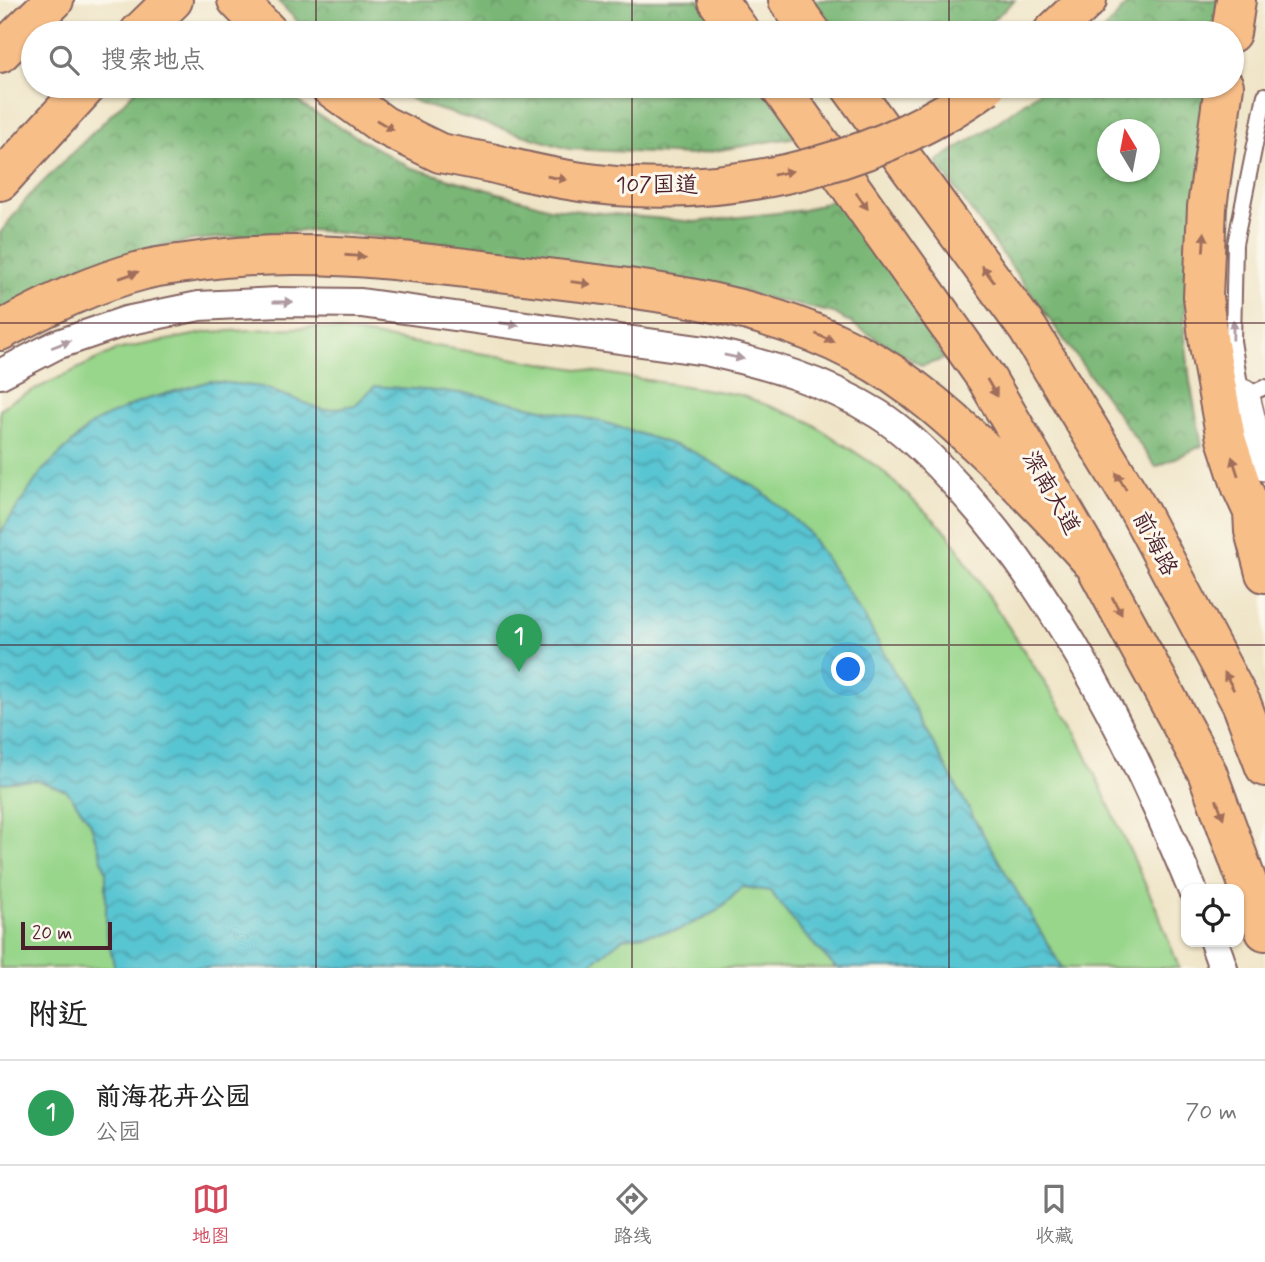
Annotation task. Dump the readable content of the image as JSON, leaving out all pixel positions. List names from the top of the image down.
{
  "streets": {
    "main road": ["107国道", "深南大道", "前海路"]
  },
  "one_way": ["深南大道", "前海路"],
  "scale_bar": "20 m",
  "north": "top",
  "page": {
    "search": "搜索地点",
    "pins": "1",
    "scale": "20 m",
    "heading": "附近",
    "list": [
      {
        "mark": "1",
        "name": "前海花卉公园",
        "note": "公园",
        "value": "70 m"
      }
    ],
    "nav": ["地图", "路线", "收藏"]
  }
}
